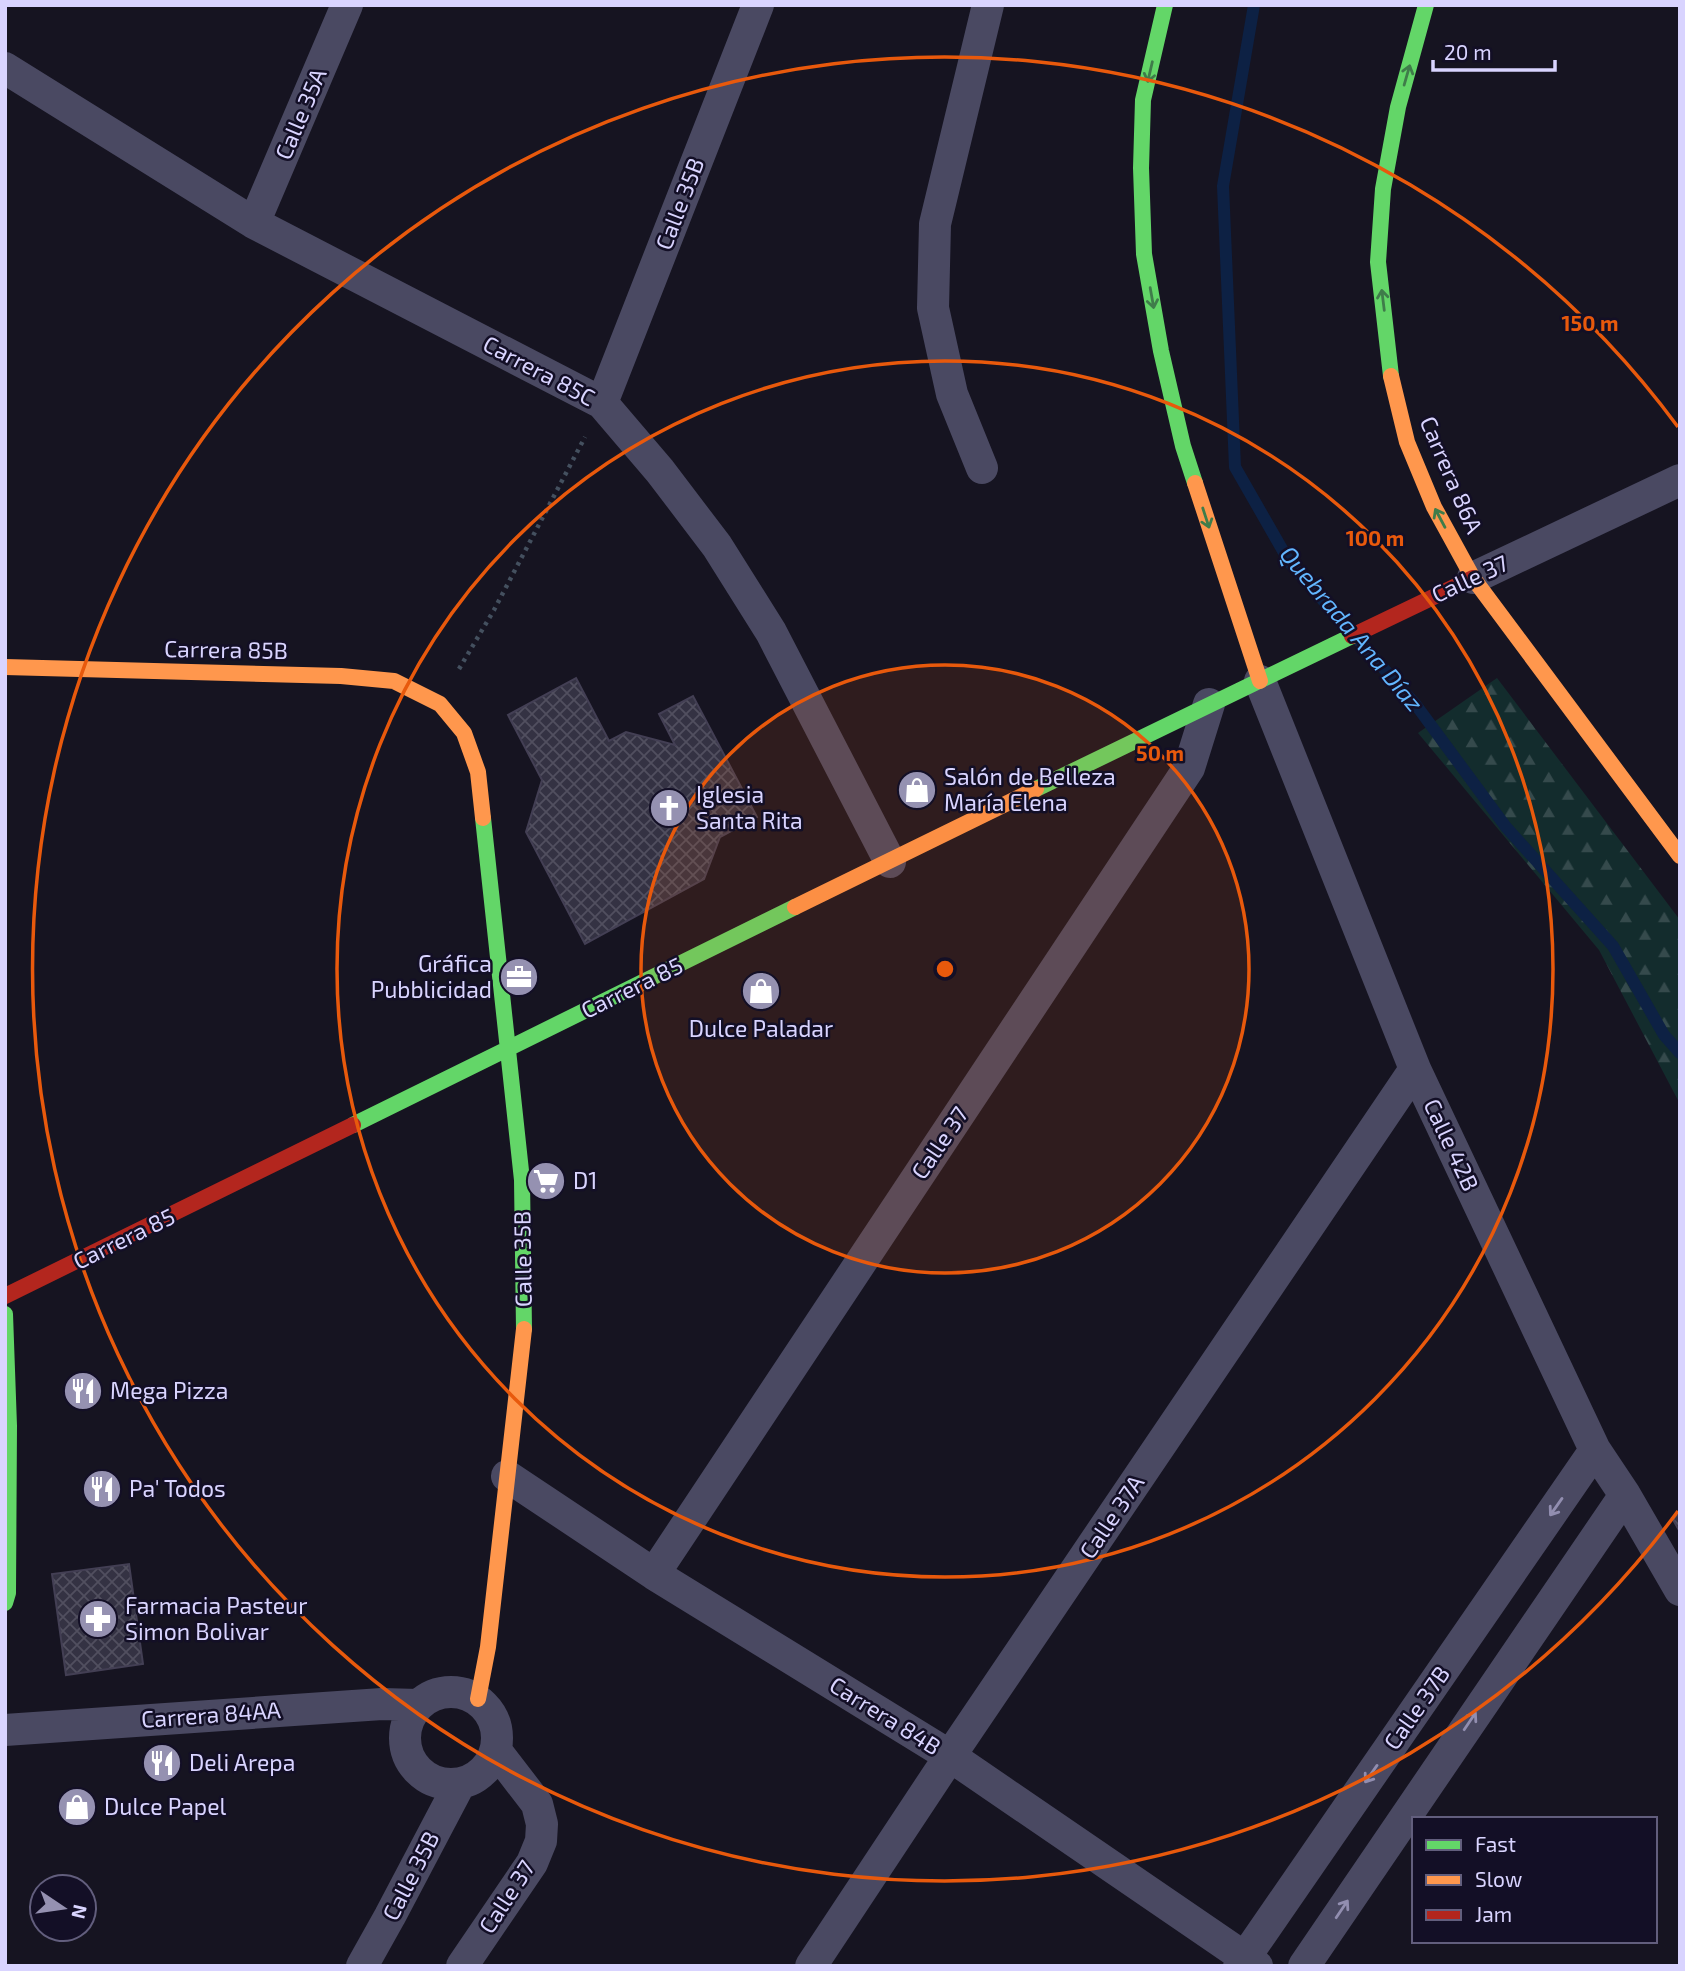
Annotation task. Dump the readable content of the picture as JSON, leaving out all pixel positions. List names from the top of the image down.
{
  "streets": {
    "street": [
      "Calle 35A",
      "Calle 35B",
      "Carrera 85C",
      "Carrera 86A",
      "Calle 37",
      "Carrera 85B",
      "Carrera 85",
      "Calle 42B",
      "Calle 37A",
      "Calle 37B",
      "Carrera 84AA",
      "Carrera 84B"
    ]
  },
  "crossings": [
    ["Calle 35A", "Carrera 85C"],
    ["Calle 35B", "Carrera 85C"],
    ["Calle 35B", "Calle 37"],
    ["Calle 35B", "Carrera 85B"],
    ["Calle 35B", "Carrera 85"],
    ["Calle 35B", "Carrera 84AA"],
    ["Calle 35B", "Carrera 84B"],
    ["Carrera 85C", "Carrera 85"],
    ["Carrera 86A", "Calle 37"],
    ["Calle 37", "Carrera 85"],
    ["Calle 37", "Calle 42B"],
    ["Calle 37", "Carrera 84AA"],
    ["Calle 37", "Carrera 84B"],
    ["Carrera 85", "Calle 42B"],
    ["Calle 42B", "Calle 37A"],
    ["Calle 42B", "Calle 37B"],
    ["Calle 37A", "Carrera 84B"],
    ["Calle 37B", "Carrera 84B"]
  ],
  "one_way": ["Carrera 86A"],
  "water": ["Quebrada Ana Díaz"],
  "places": {
    "shop": ["Salón de Belleza María Elena", "Dulce Paladar", "Dulce Papel"],
    "church": ["Iglesia Santa Rita"],
    "office": ["Gráfica Pubblicidad"],
    "supermarket": ["D1"],
    "restaurant": ["Mega Pizza", "Pa' Todos", "Deli Arepa"],
    "pharmacy": ["Farmacia Pasteur Simon Bolivar"]
  },
  "legend": ["Fast", "Slow", "Jam"],
  "scale_bar": "20 m",
  "north": "right",
  "rings": ["150 m", "100 m", "50 m"]
}
